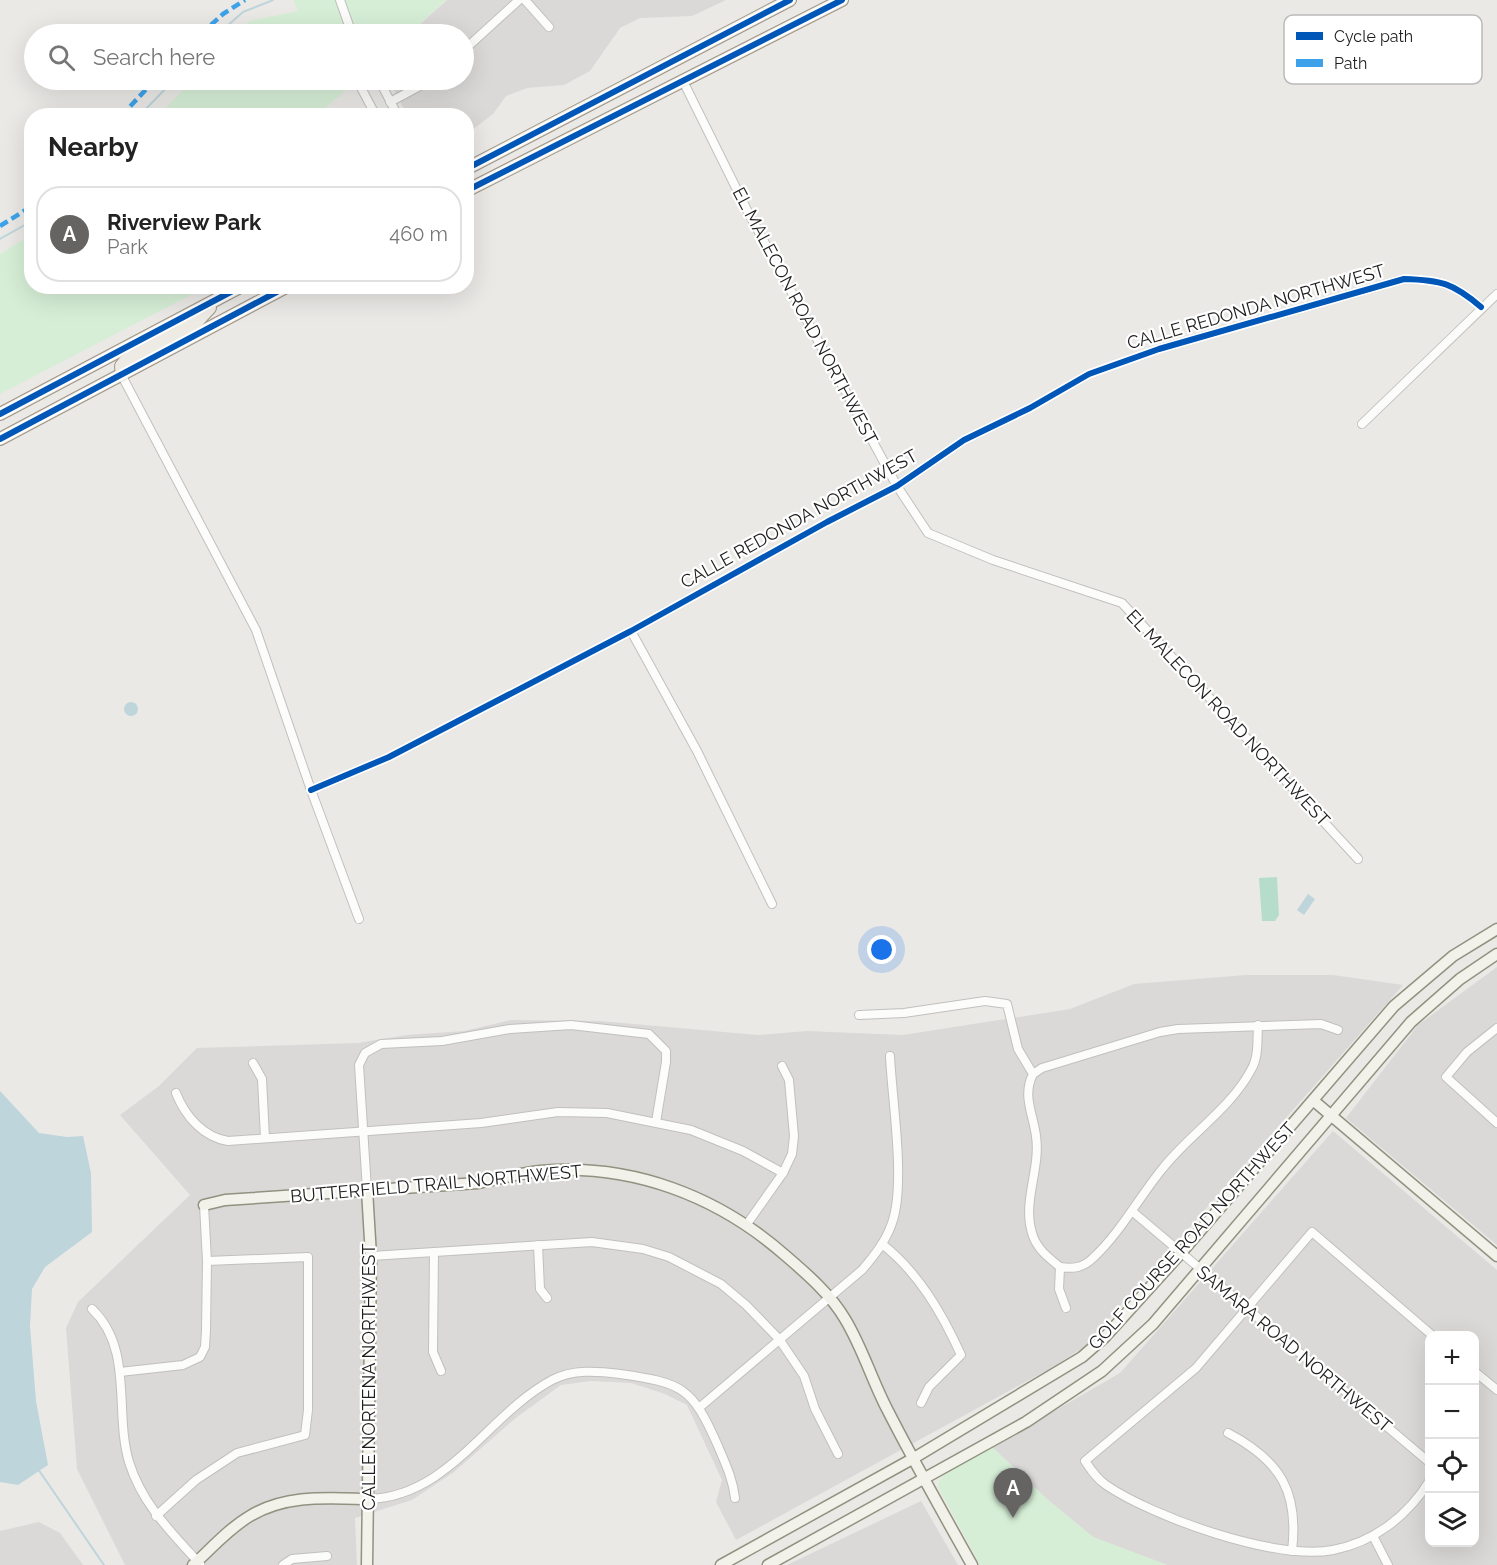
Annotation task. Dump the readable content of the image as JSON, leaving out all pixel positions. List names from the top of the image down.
{
  "streets": {
    "main road": ["BUTTERFIELD TRAIL NORTHWEST", "GOLF COURSE ROAD NORTHWEST", "CALLE NORTENA NORTHWEST"],
    "street": ["CALLE REDONDA NORTHWEST", "EL MALECON ROAD NORTHWEST", "SAMARA ROAD NORTHWEST"]
  },
  "crossings": [
    ["CALLE REDONDA NORTHWEST", "EL MALECON ROAD NORTHWEST"],
    ["BUTTERFIELD TRAIL NORTHWEST", "GOLF COURSE ROAD NORTHWEST"],
    ["BUTTERFIELD TRAIL NORTHWEST", "CALLE NORTENA NORTHWEST"],
    ["GOLF COURSE ROAD NORTHWEST", "SAMARA ROAD NORTHWEST"]
  ],
  "legend": ["Cycle path", "Path"],
  "page": {
    "search": "Search here",
    "heading": "Nearby",
    "list": [
      {
        "mark": "A",
        "name": "Riverview Park",
        "note": "Park",
        "value": "460 m"
      }
    ],
    "map_buttons": ["+", "−"],
    "pins": "A"
  }
}
